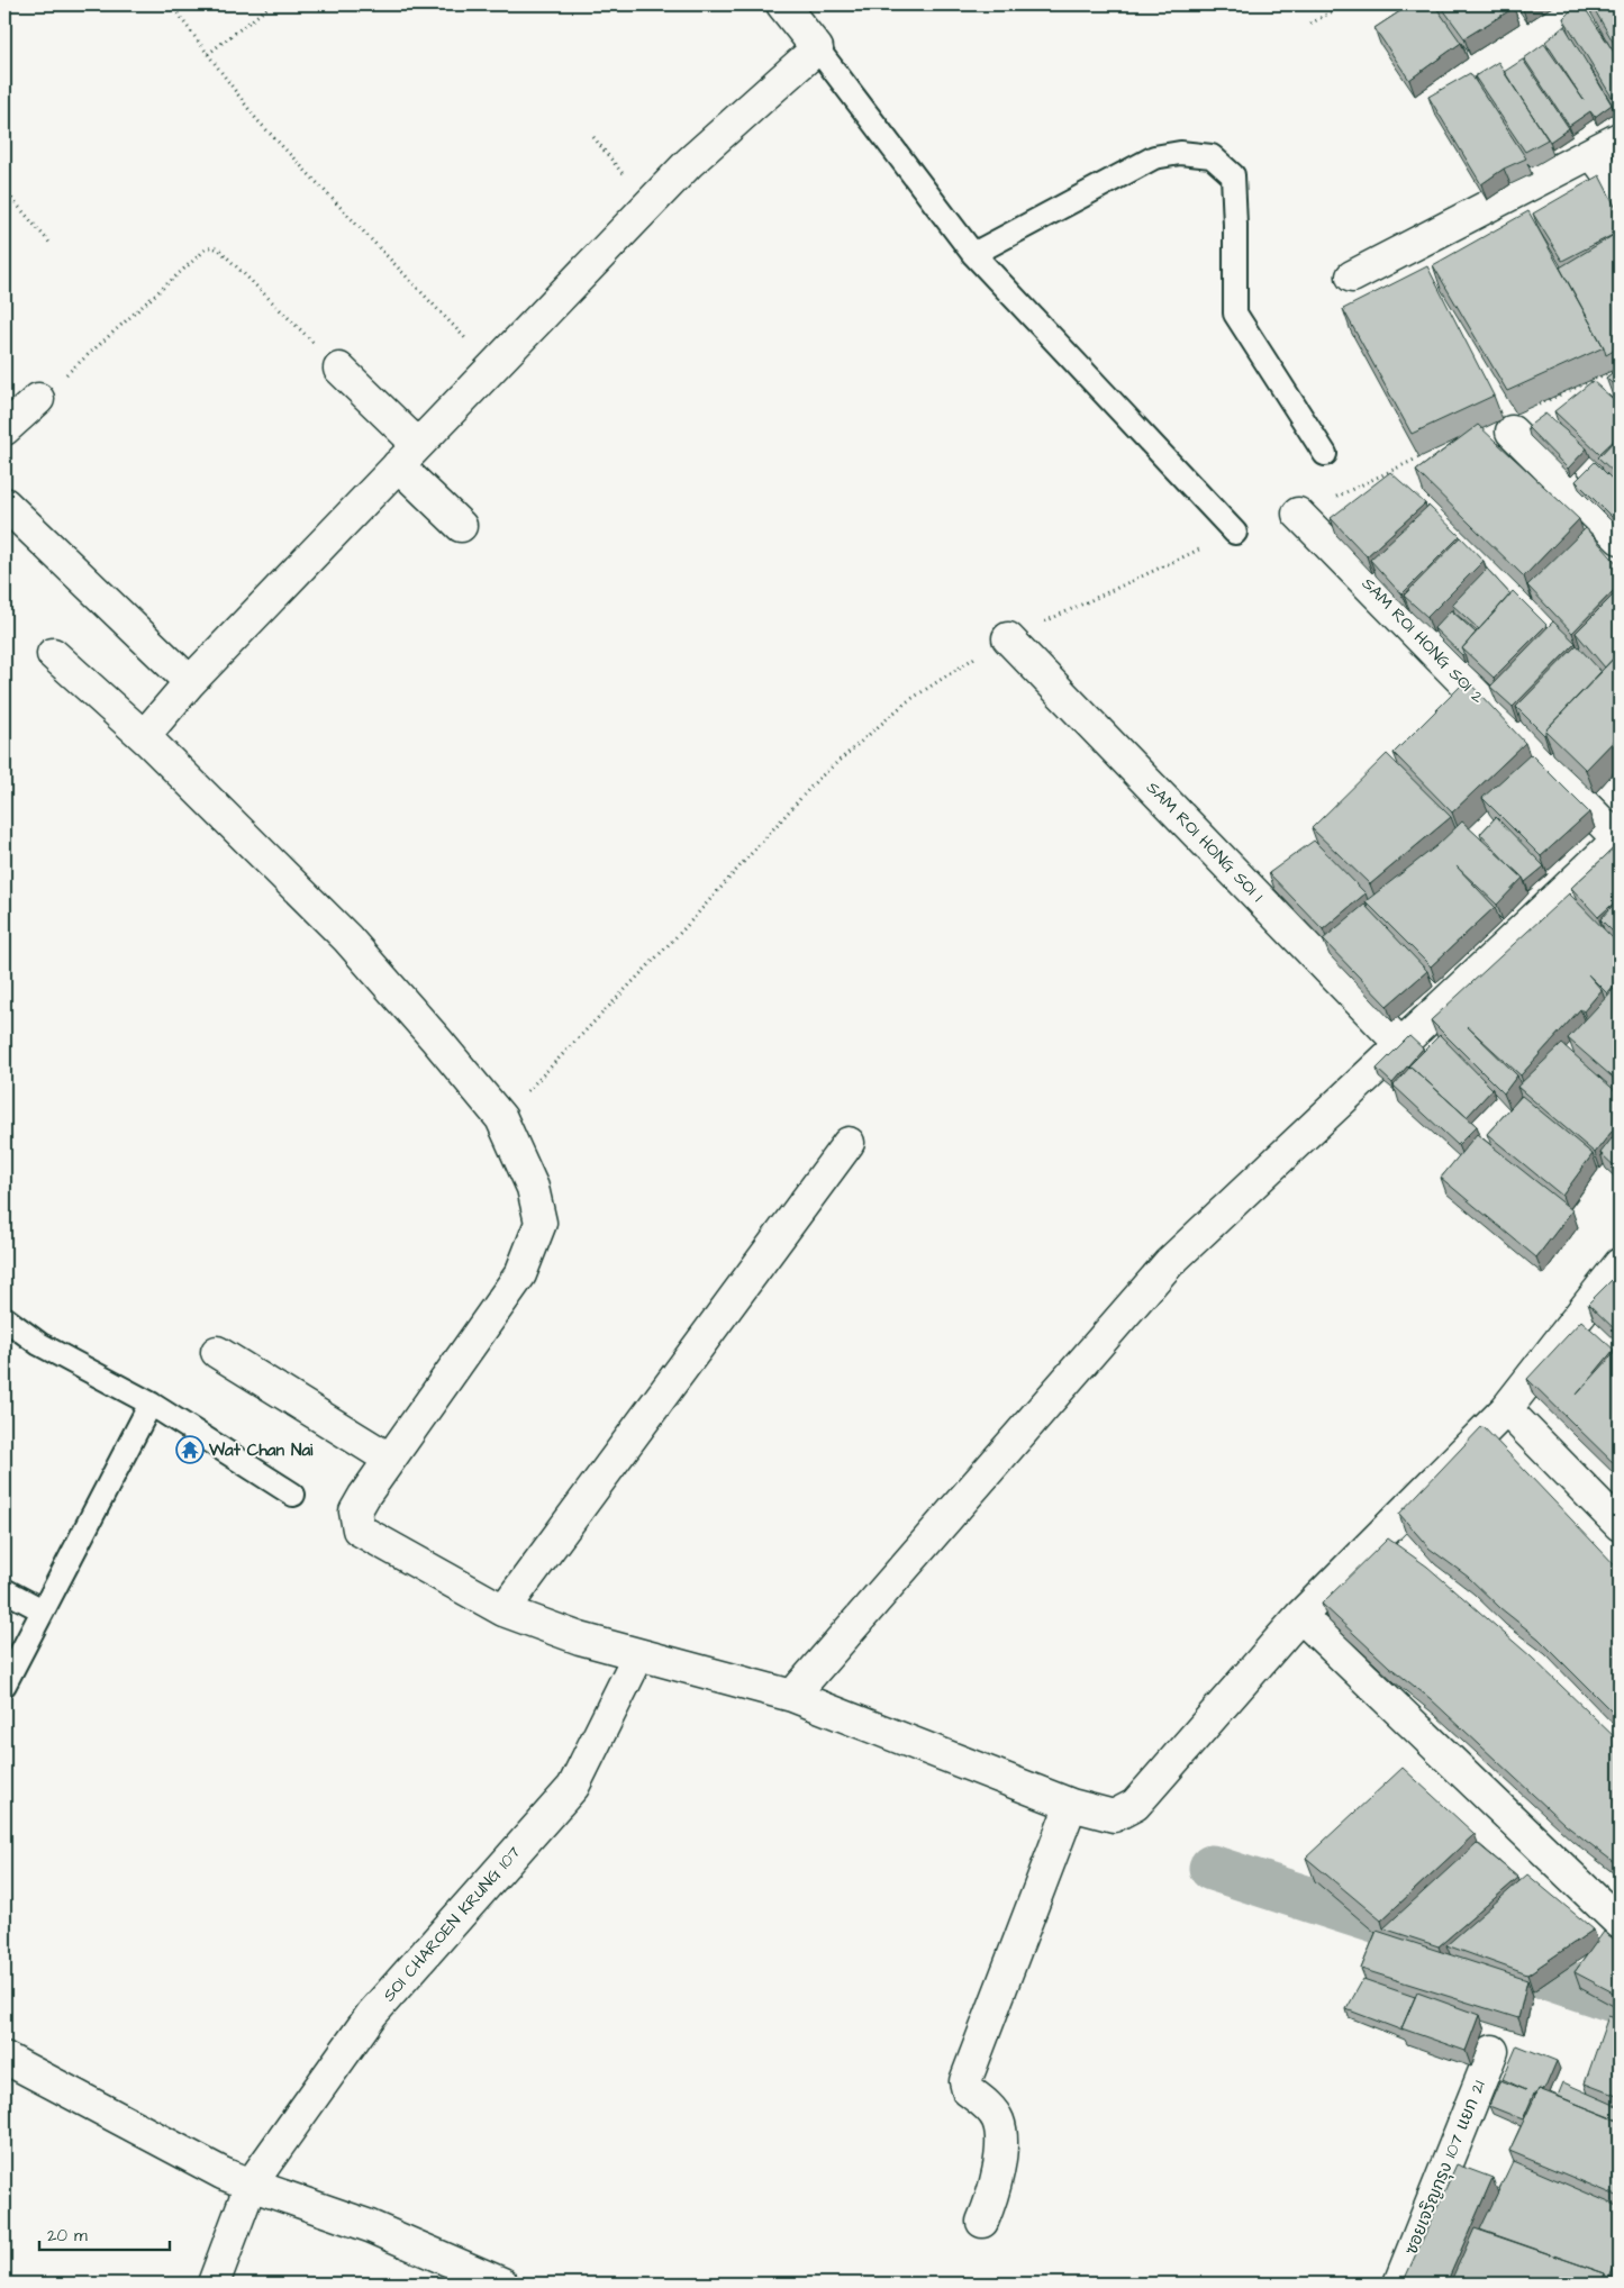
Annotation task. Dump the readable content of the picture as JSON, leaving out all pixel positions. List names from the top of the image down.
{
  "streets": {
    "street": [
      "SAM ROI HONG SOI 2",
      "SAM ROI HONG SOI 1",
      "SOI CHAROEN KRUNG 107",
      "ซอยเจริญกรุง 107 แยก 21"
    ]
  },
  "places": {
    "temple": ["Wat Chan Nai"]
  },
  "scale_bar": "20 m"
}
